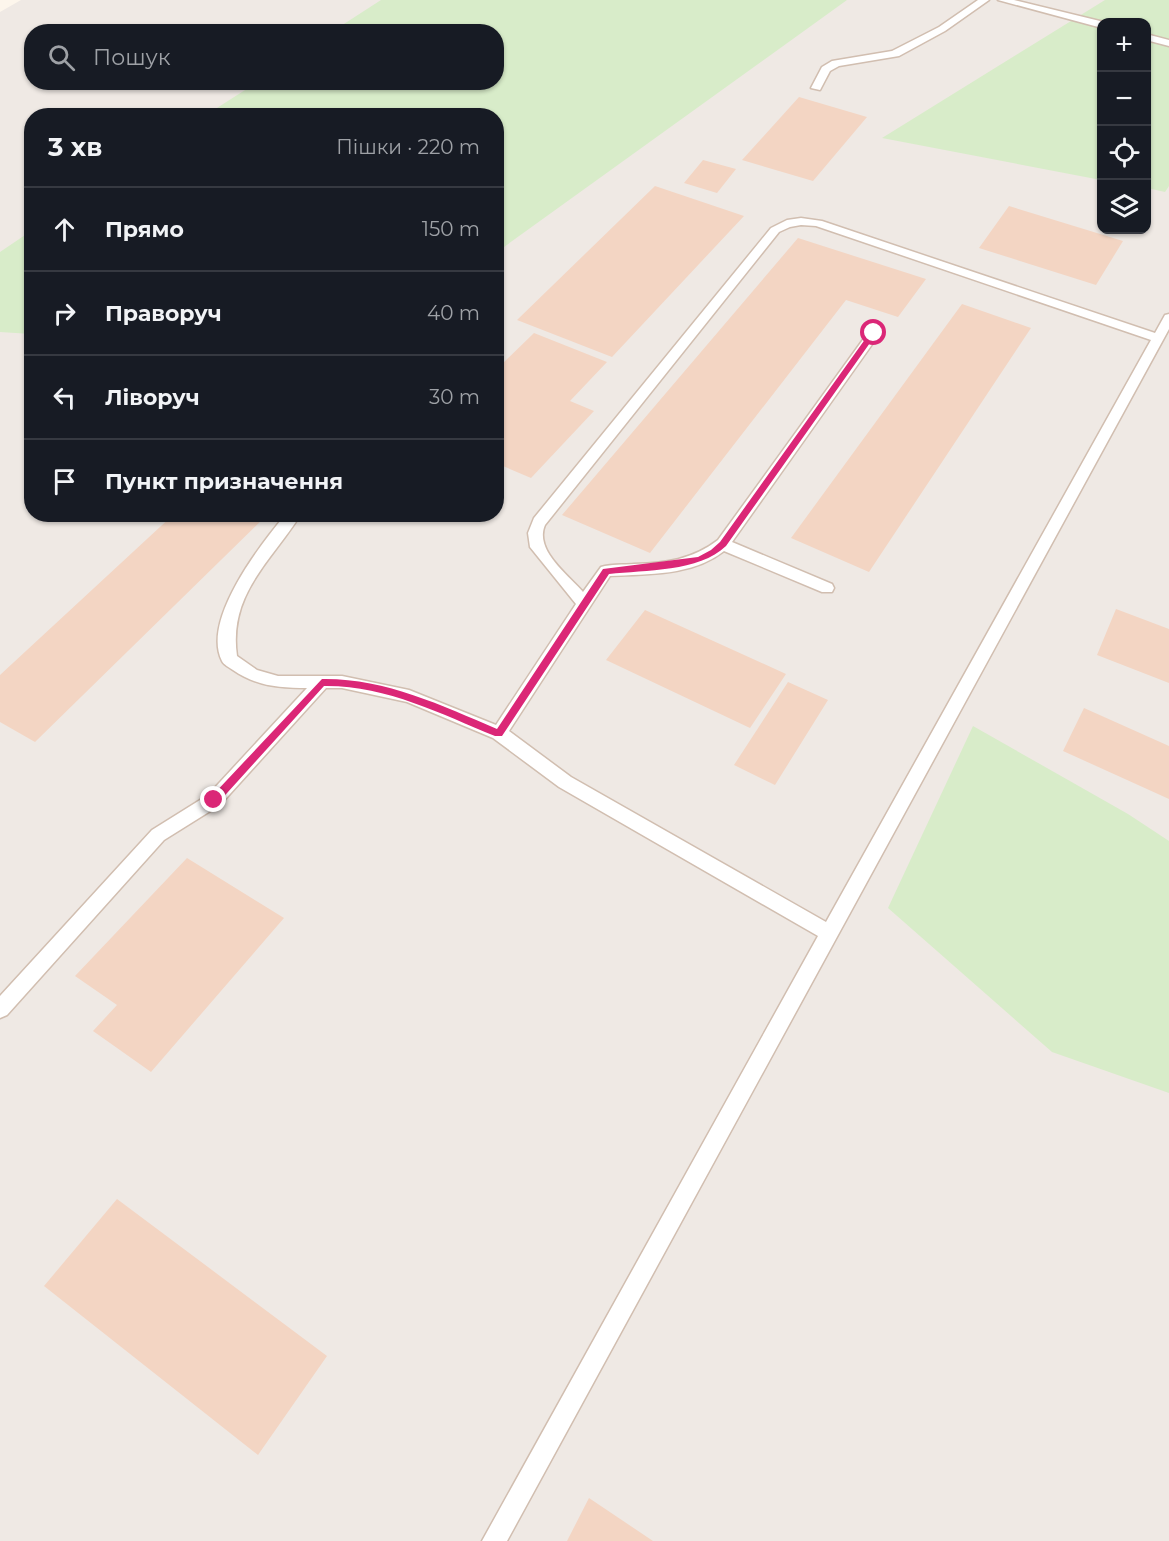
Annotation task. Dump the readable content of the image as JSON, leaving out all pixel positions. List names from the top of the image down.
{
  "page": {
    "map_buttons": ["+", "−"],
    "search": "Пошук",
    "heading": ["3 хв", "Пішки · 220 m"],
    "list": [
      ["Прямо", "150 m"],
      ["Праворуч", "40 m"],
      ["Ліворуч", "30 m"],
      "Пункт призначення"
    ]
  }
}
